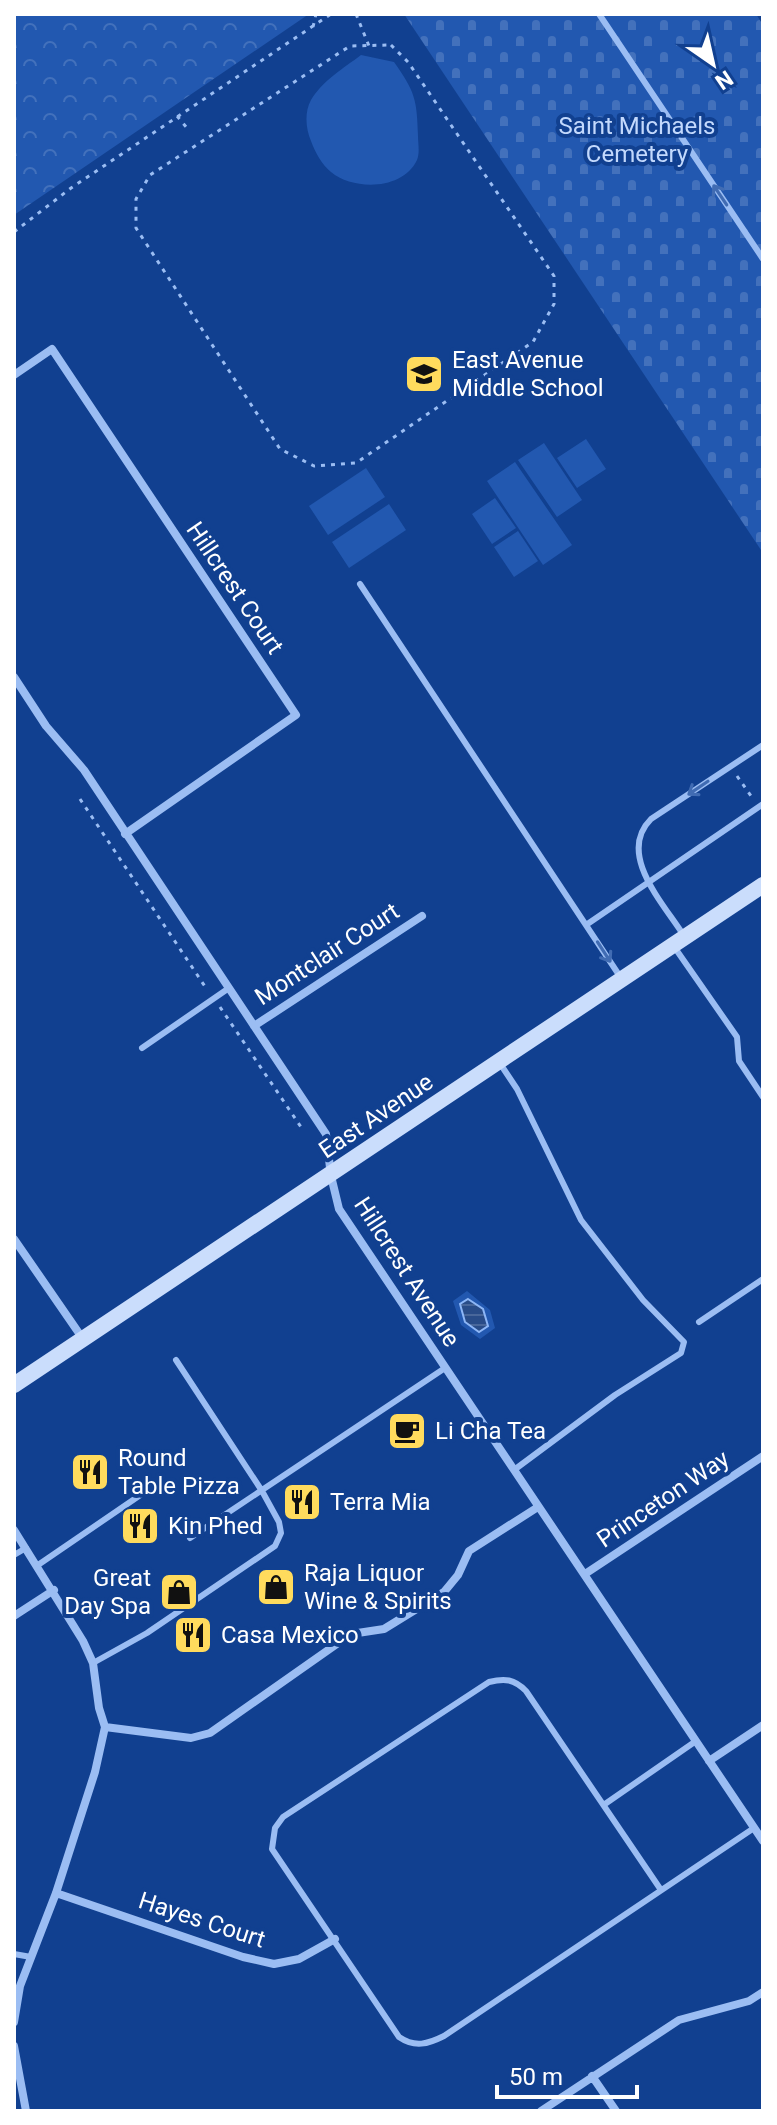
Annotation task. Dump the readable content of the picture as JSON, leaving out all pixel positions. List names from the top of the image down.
{
  "streets": {
    "main road": ["East Avenue"],
    "street": [
      "Hillcrest Court",
      "Montclair Court",
      "Hillcrest Avenue",
      "Princeton Way",
      "Hayes Court"
    ]
  },
  "crossings": [
    ["Hillcrest Court", "Hillcrest Avenue"],
    ["Montclair Court", "Hillcrest Avenue"],
    ["East Avenue", "Hillcrest Avenue"],
    ["Hillcrest Avenue", "Princeton Way"]
  ],
  "parks": ["Saint Michaels Cemetery"],
  "places": {
    "school or university": ["East Avenue Middle School"],
    "cafe": ["Li Cha Tea"],
    "restaurant": [
      "Round Table Pizza",
      "Terra Mia",
      "Kin Phed",
      "Casa Mexico"
    ],
    "shop": ["Raja Liquor Wine & Spirits", "Great Day Spa"]
  },
  "scale_bar": "50 m",
  "north": "bottom right"
}
